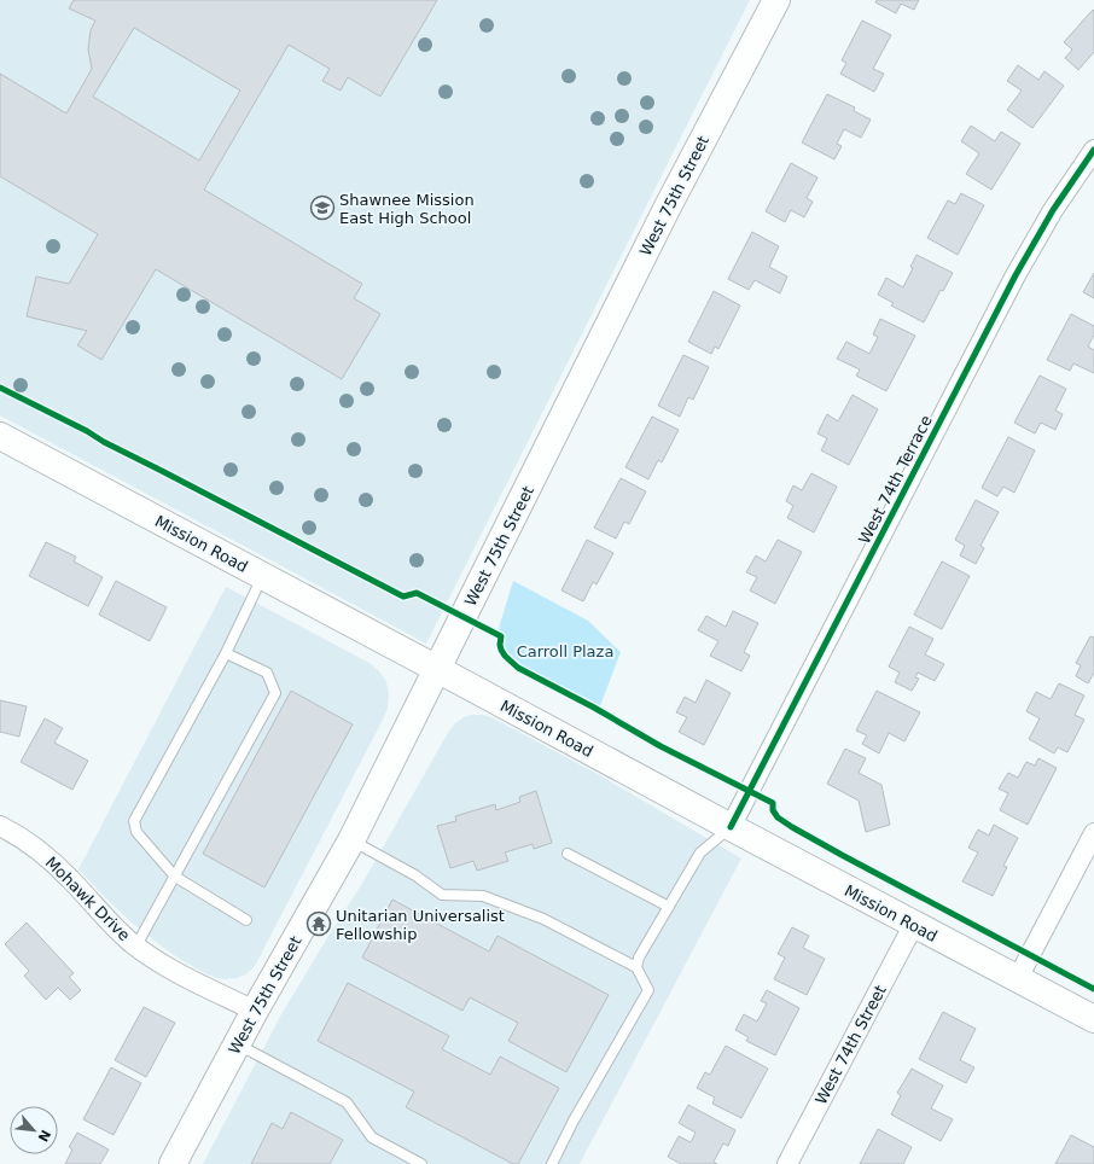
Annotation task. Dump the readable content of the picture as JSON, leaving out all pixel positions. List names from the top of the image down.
{
  "streets": {
    "main road": ["West 75th Street", "Mission Road"],
    "street": ["West 74th Terrace", "Mohawk Drive", "West 74th Street"]
  },
  "crossings": [
    ["West 75th Street", "Mission Road"],
    ["West 75th Street", "Mohawk Drive"],
    ["West 74th Terrace", "Mission Road"],
    ["Mission Road", "West 74th Street"]
  ],
  "parks": ["Carroll Plaza"],
  "places": {
    "school or university": ["Shawnee Mission East High School"],
    "temple": ["Unitarian Universalist Fellowship"]
  },
  "north": "bottom right"
}
